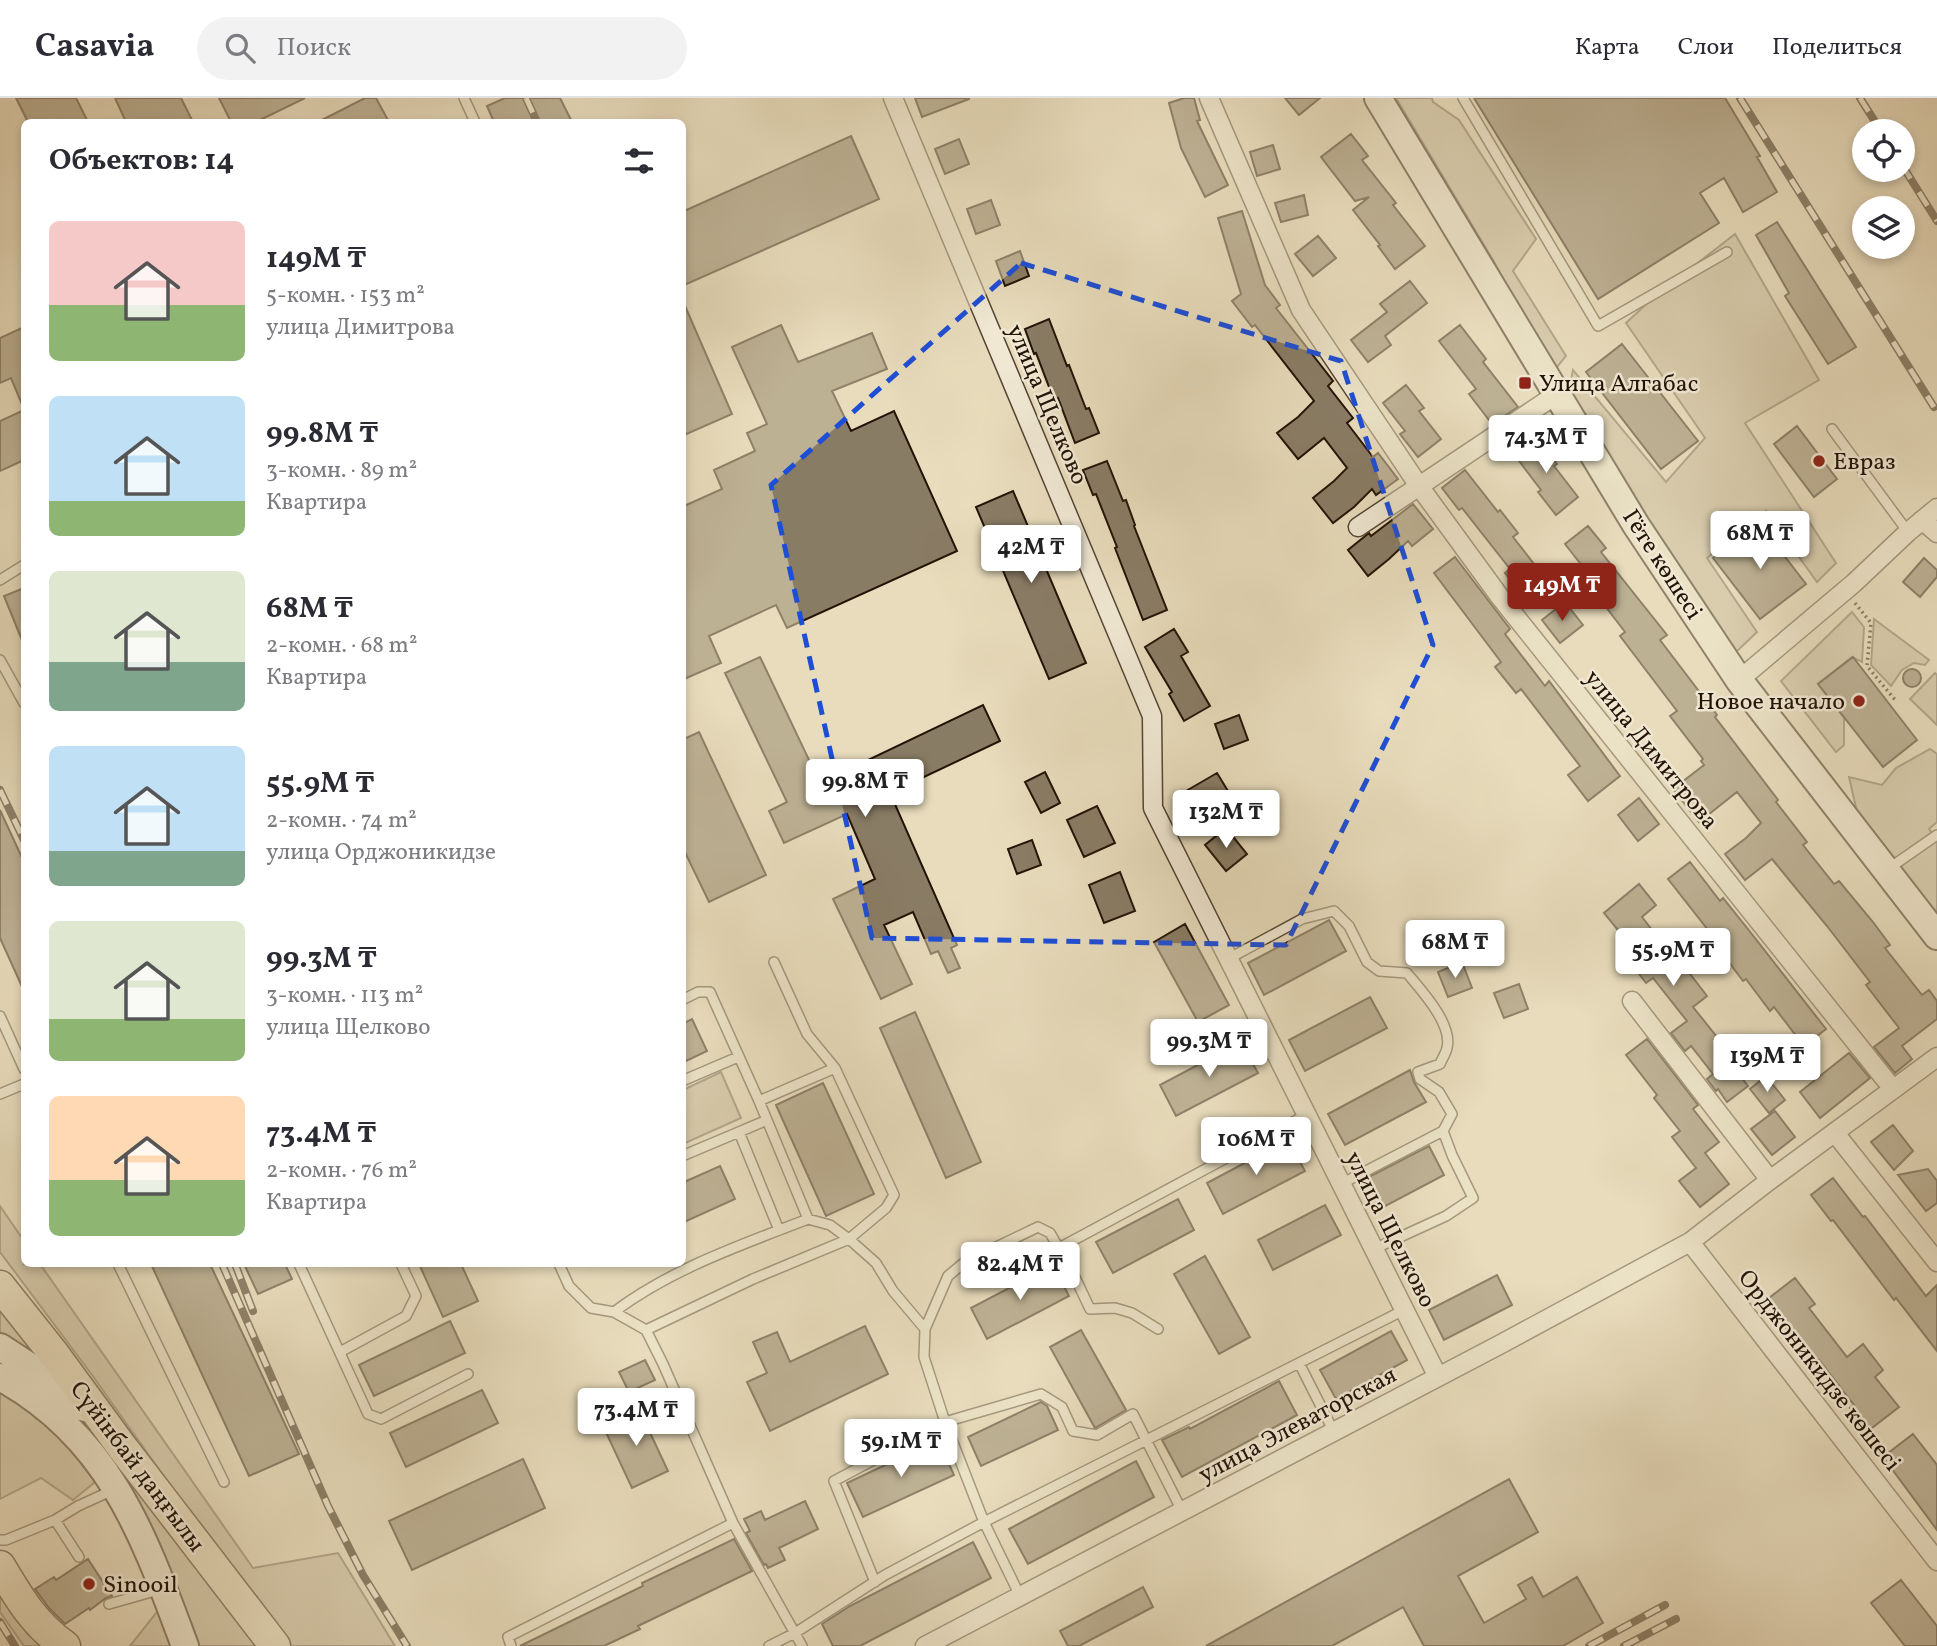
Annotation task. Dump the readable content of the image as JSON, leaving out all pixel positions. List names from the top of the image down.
{
  "streets": {
    "main road": ["Гёте көшесі", "Сүйінбай даңғылы"],
    "street": [
      "улица Щелково",
      "улица Димитрова",
      "Орджоникидзе көшесі",
      "улица Элеваторская"
    ]
  },
  "crossings": [
    ["улица Щелково", "улица Элеваторская"],
    ["улица Димитрова", "улица Элеваторская"],
    ["Орджоникидзе көшесі", "улица Элеваторская"]
  ],
  "places": {
    "transit": ["Улица Алгабас"],
    "other": ["Евраз", "Новое начало", "Sinooil"]
  },
  "page": {
    "header": "Casavia",
    "search": "Поиск",
    "nav": ["Карта", "Слои", "Поделиться"],
    "heading": "Объектов: 14",
    "list": [
      {
        "name": "149M ₸",
        "note": "5-комн. · 153 m² · улица Димитрова"
      },
      {
        "name": "99.8M ₸",
        "note": "3-комн. · 89 m² · Квартира"
      },
      {
        "name": "68M ₸",
        "note": "2-комн. · 68 m² · Квартира"
      },
      {
        "name": "55.9M ₸",
        "note": "2-комн. · 74 m² · улица Орджоникидзе"
      },
      {
        "name": "99.3M ₸",
        "note": "3-комн. · 113 m² · улица Щелково"
      },
      {
        "name": "73.4M ₸",
        "note": "2-комн. · 76 m² · Квартира"
      }
    ],
    "price": [
      "74.3M ₸",
      "68M ₸",
      "42M ₸",
      "149M ₸",
      "99.8M ₸",
      "132M ₸",
      "68M ₸",
      "55.9M ₸",
      "99.3M ₸",
      "139M ₸",
      "106M ₸",
      "82.4M ₸",
      "73.4M ₸",
      "59.1M ₸"
    ]
  }
}
